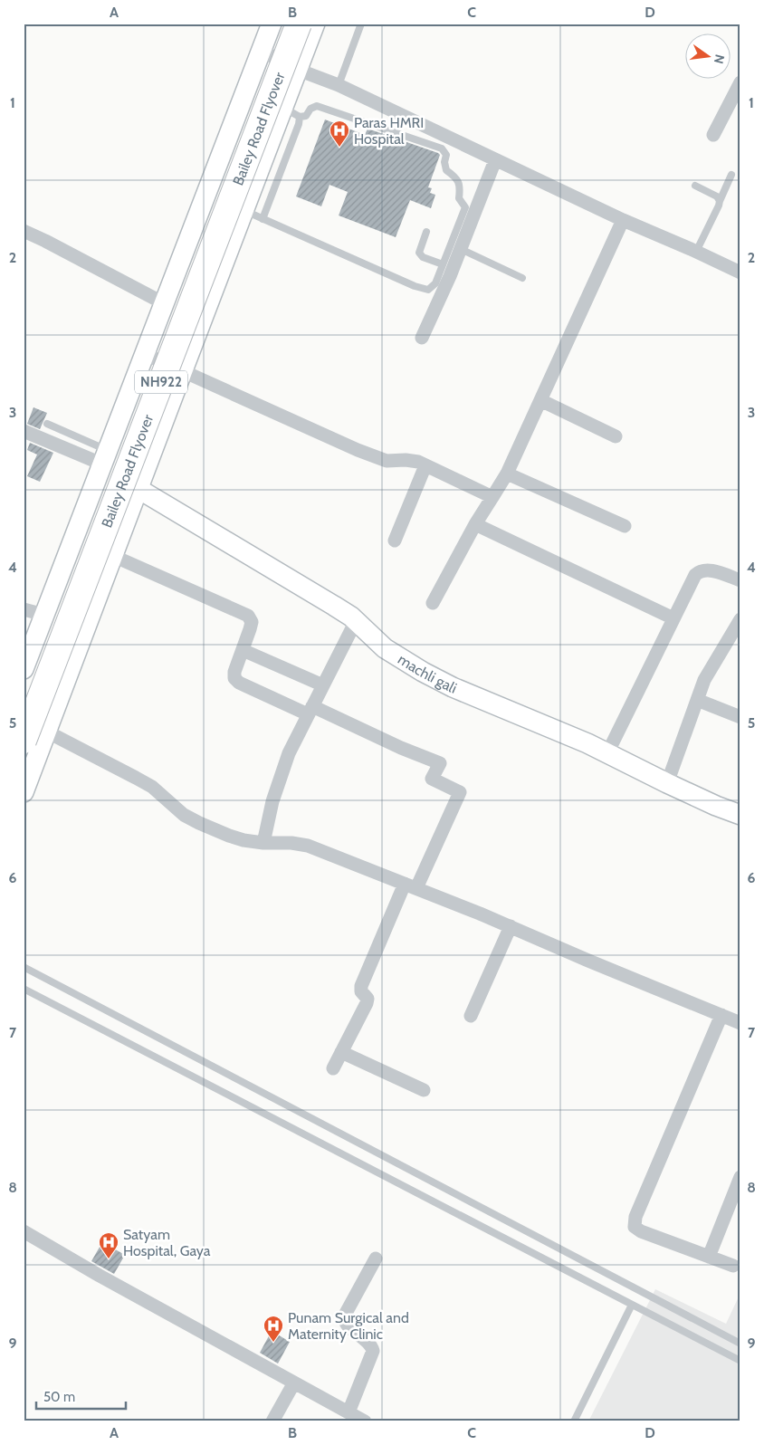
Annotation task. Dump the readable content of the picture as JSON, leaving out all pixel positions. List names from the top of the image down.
{
  "streets": {
    "highway": ["Bailey Road Flyover", "NH922"],
    "main road": ["machli gali"]
  },
  "places": {
    "hospital": ["Paras HMRI Hospital", "Satyam Hospital, Gaya", "Punam Surgical and Maternity Clinic"]
  },
  "scale_bar": "50 m",
  "north": "right",
  "grid": {
    "columns": [
      "A",
      "B",
      "C",
      "D"
    ],
    "rows": [
      "1",
      "2",
      "3",
      "4",
      "5",
      "6",
      "7",
      "8",
      "9"
    ]
  }
}
